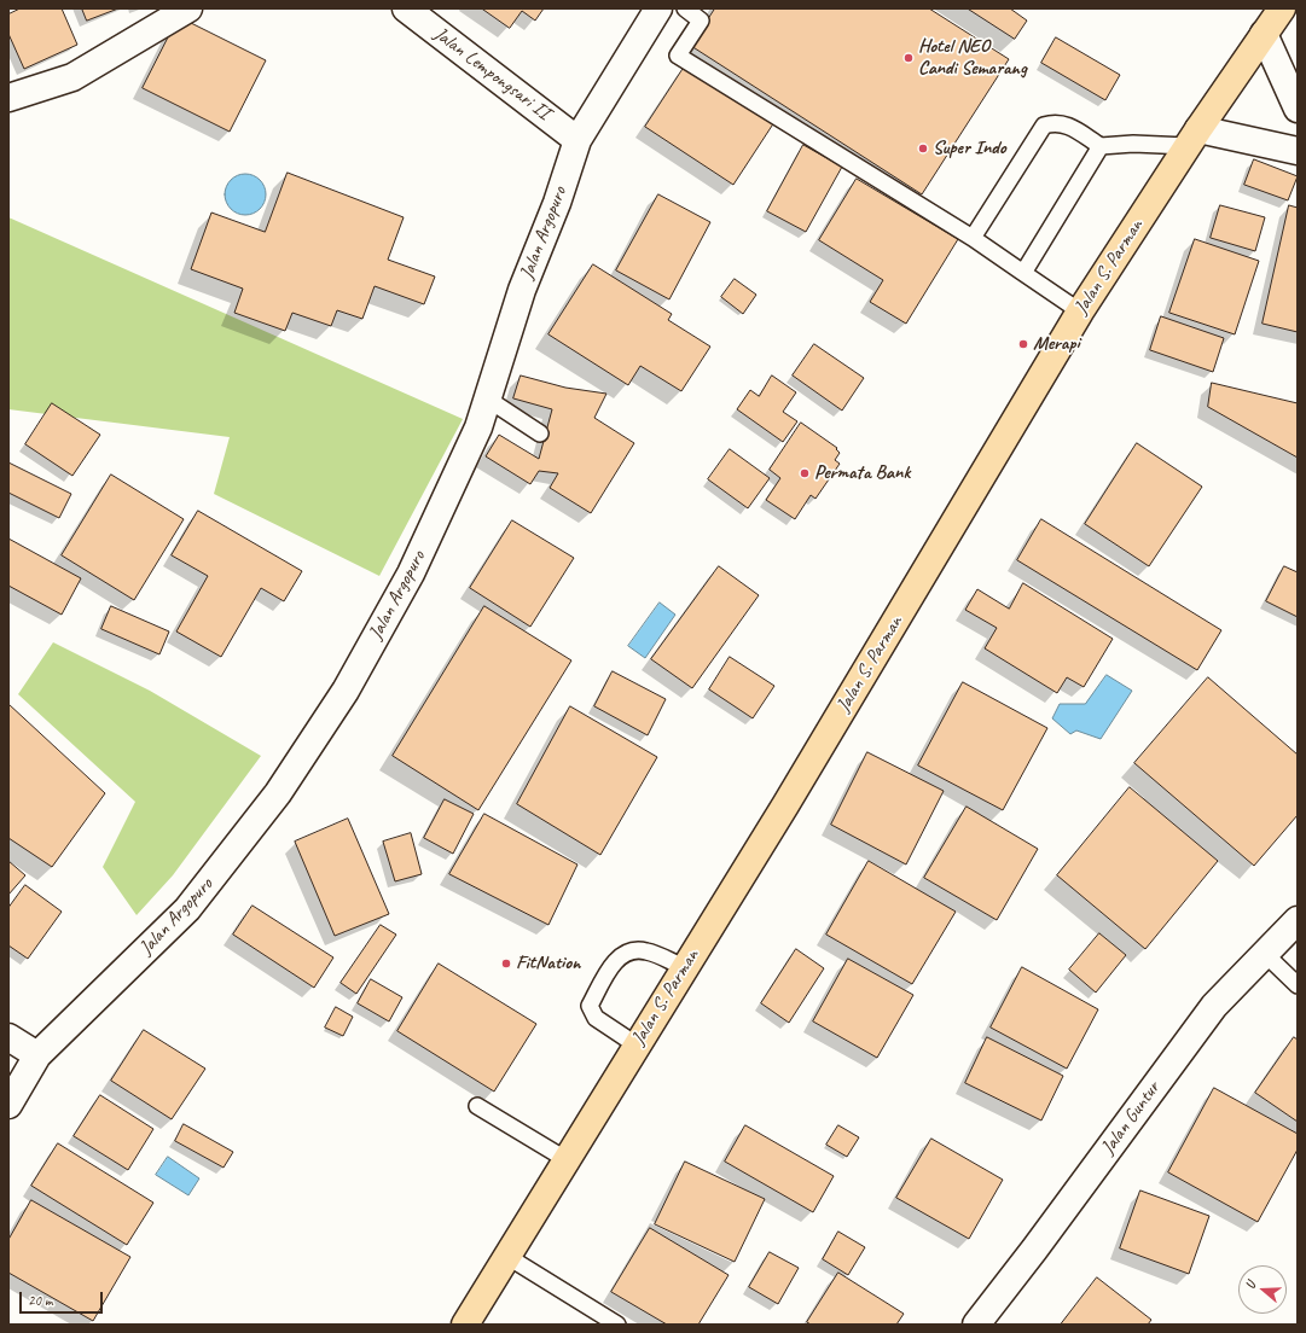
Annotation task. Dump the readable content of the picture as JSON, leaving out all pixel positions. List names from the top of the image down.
{
  "streets": {
    "highway": ["Jalan S. Parman"],
    "street": ["Jalan Lempongsari II", "Jalan Argopuro", "Jalan Guntur"]
  },
  "crossings": [
    ["Jalan Lempongsari II", "Jalan Argopuro"]
  ],
  "places": [
    "Hotel NEO Candi Semarang",
    "Super Indo",
    "Merapi",
    "Permata Bank",
    "FitNation"
  ],
  "scale_bar": "20 m",
  "north": "left"
}
